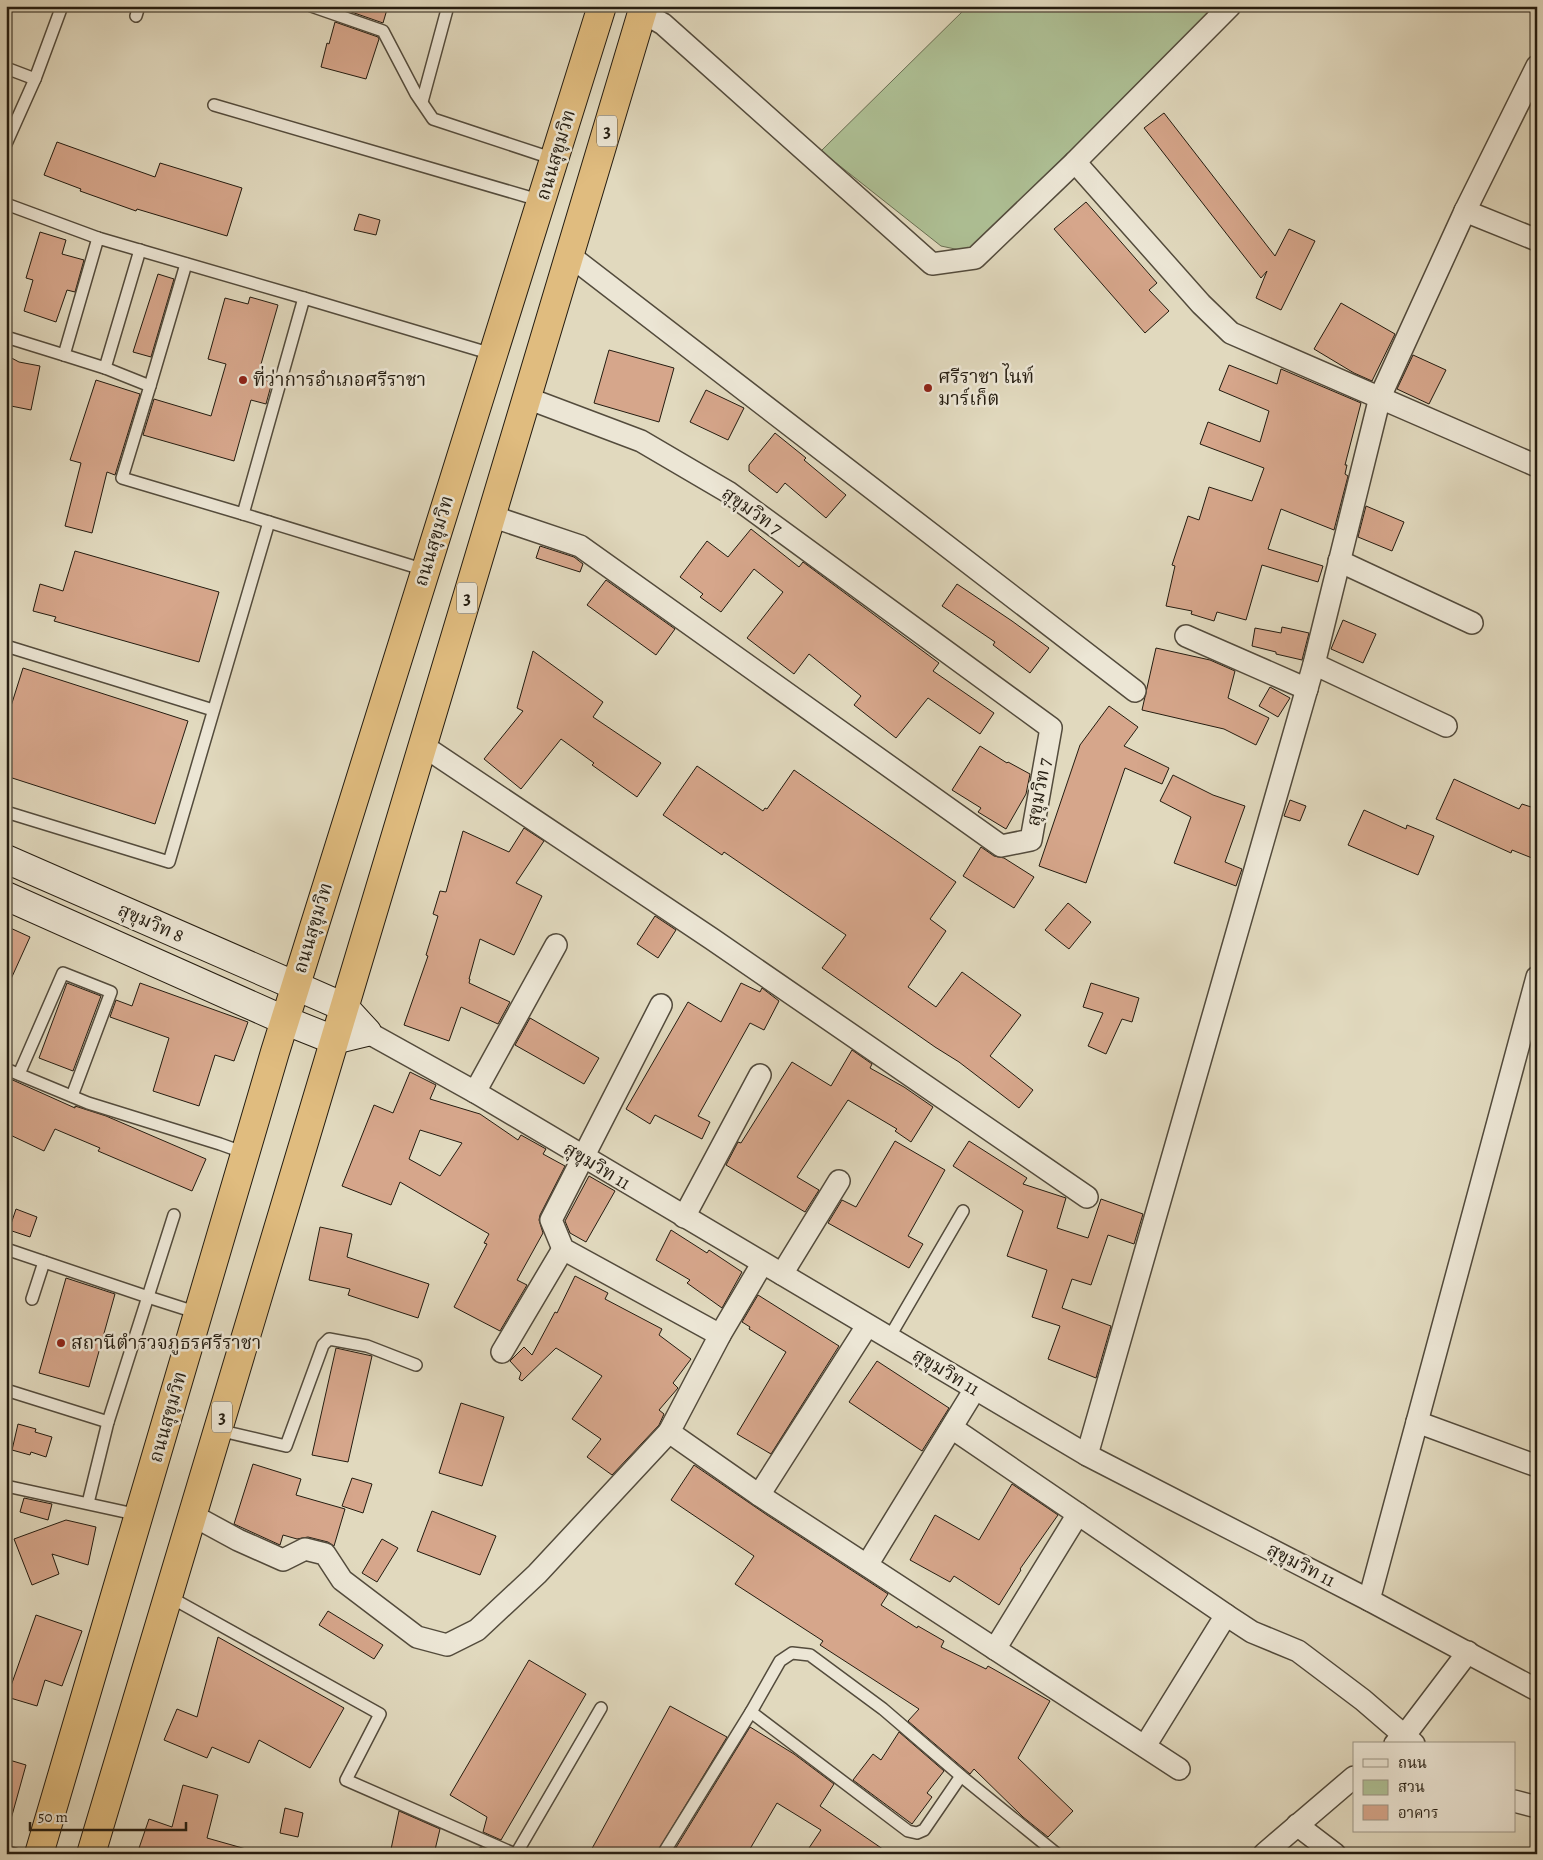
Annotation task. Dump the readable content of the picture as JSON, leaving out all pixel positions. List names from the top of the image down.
{
  "streets": {
    "highway": ["3", "ถนนสุขุมวิท"],
    "main road": ["สุขุมวิท 8", "สุขุมวิท 11"],
    "street": ["สุขุมวิท 7"]
  },
  "crossings": [
    ["3", "สุขุมวิท 7"],
    ["3", "สุขุมวิท 11"],
    ["ถนนสุขุมวิท", "สุขุมวิท 8"],
    ["ถนนสุขุมวิท", "สุขุมวิท 11"],
    ["สุขุมวิท 8", "สุขุมวิท 11"]
  ],
  "places": ["ที่ว่าการอำเภอศรีราชา", "ศรีราชา ไนท์ มาร์เก็ต", "สถานีตำรวจภูธรศรีราชา"],
  "legend": ["ถนน", "สวน", "อาคาร"],
  "scale_bar": "50 m"
}
